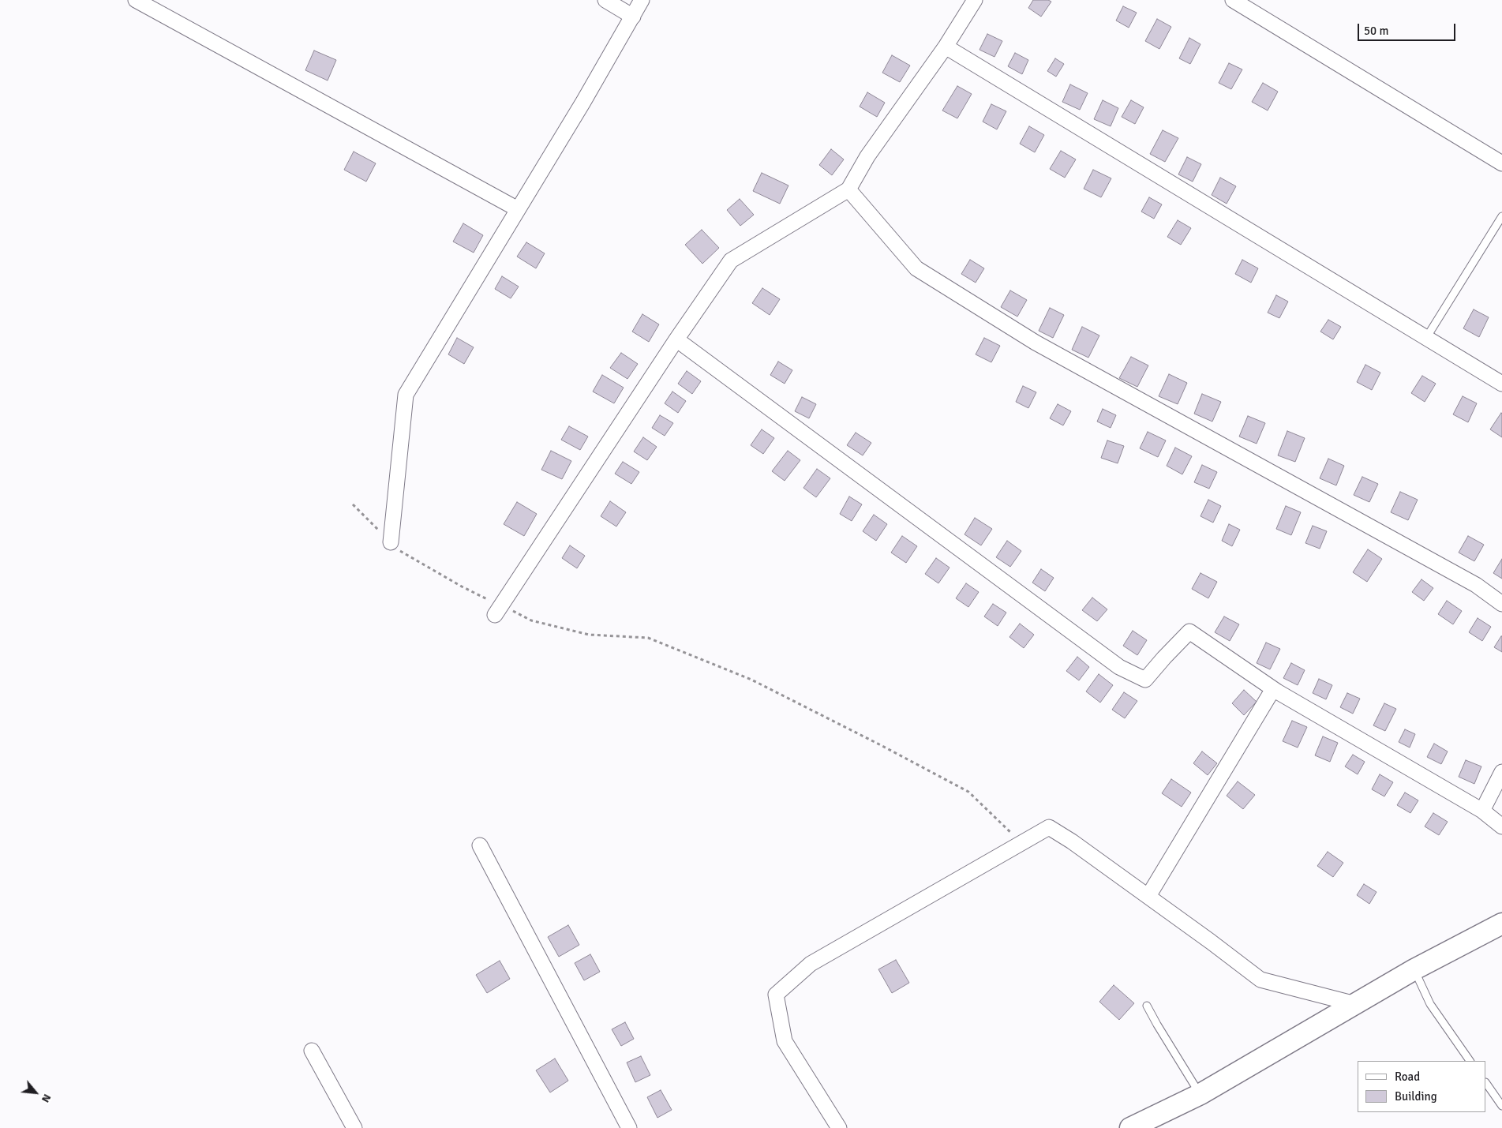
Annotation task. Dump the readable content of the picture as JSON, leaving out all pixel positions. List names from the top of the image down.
{
  "legend": ["Road", "Building"],
  "scale_bar": "50 m",
  "north": "bottom right"
}
